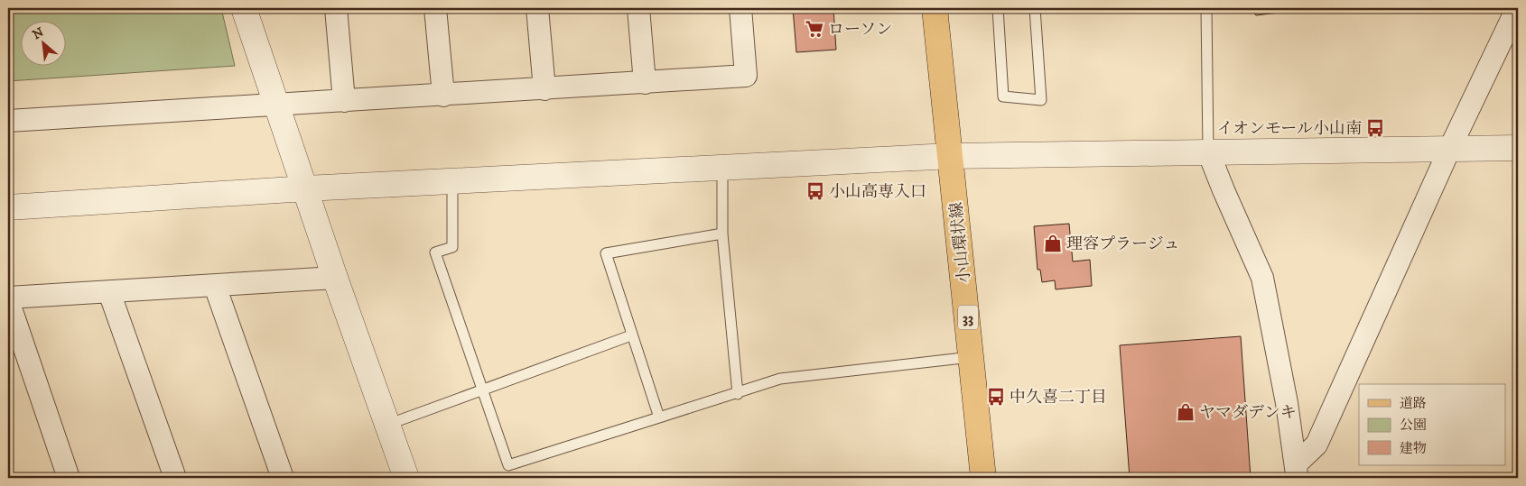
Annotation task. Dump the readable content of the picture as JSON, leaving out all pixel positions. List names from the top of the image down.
{
  "streets": {
    "main road": ["小山環状線", "33"]
  },
  "places": {
    "supermarket": ["ローソン"],
    "bus stop": ["イオンモール小山南", "小山高専入口", "中久喜二丁目"],
    "shop": ["理容プラージュ", "ヤマダデンキ"]
  },
  "legend": ["道路", "公園", "建物"],
  "north": "top left"
}
